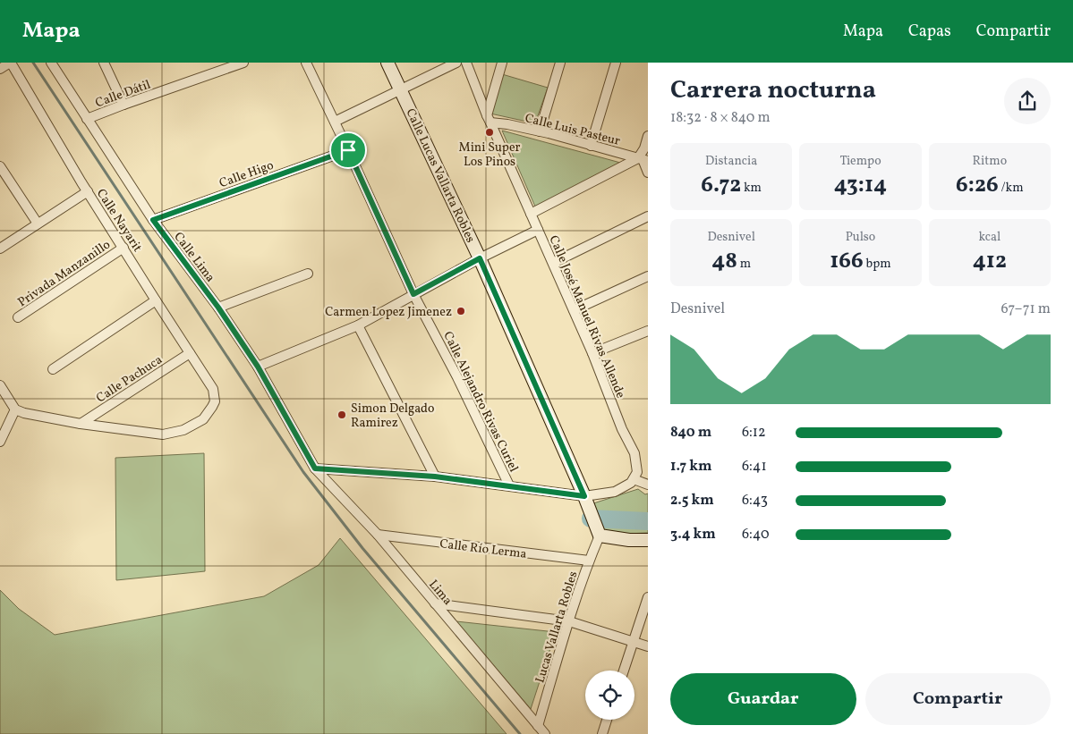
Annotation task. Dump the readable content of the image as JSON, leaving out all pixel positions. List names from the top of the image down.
{
  "streets": {
    "street": [
      "Calle Dátil",
      "Calle Luis Pasteur",
      "Calle Higo",
      "Calle Lucas Vallarta Robles",
      "Calle Nayarit",
      "Calle Lima",
      "Privada Manzanillo",
      "Calle José Manuel Rivas Allende",
      "Calle Pachuca",
      "Calle Alejandro Rivas Curiel",
      "Calle Río Lerma",
      "Lima",
      "Lucas Vallarta Robles"
    ]
  },
  "crossings": [
    ["Calle Dátil", "Calle Lima"],
    ["Calle Luis Pasteur", "Calle José Manuel Rivas Allende"],
    ["Calle Higo", "Calle Lima"],
    ["Calle Higo", "Calle Alejandro Rivas Curiel"],
    ["Calle Lucas Vallarta Robles", "Lucas Vallarta Robles"],
    ["Calle Nayarit", "Privada Manzanillo"],
    ["Calle Nayarit", "Calle Pachuca"],
    ["Calle Lima", "Lima"],
    ["Calle Río Lerma", "Lima"],
    ["Calle Río Lerma", "Lucas Vallarta Robles"],
    ["Lima", "Lucas Vallarta Robles"]
  ],
  "places": ["Mini Super Los Pinos", "Carmen Lopez Jimenez", "Simon Delgado Ramirez"],
  "page": {
    "header": "Mapa",
    "nav": ["Mapa", "Capas", "Compartir"],
    "heading": ["Carrera nocturna", "18:32 · 8 × 840 m"],
    "stats": [
      ["Distancia", "6.72 km"],
      ["Tiempo", "43:14"],
      ["Ritmo", "6:26 /km"],
      ["Desnivel", "48 m"],
      ["Pulso", "166 bpm"],
      ["kcal", "412"]
    ],
    "chart": ["Desnivel", "67–71 m"],
    "list": [
      {
        "name": "840 m",
        "note": "6:12"
      },
      {
        "name": "1.7 km",
        "note": "6:41"
      },
      {
        "name": "2.5 km",
        "note": "6:43"
      },
      {
        "name": "3.4 km",
        "note": "6:40"
      }
    ],
    "buttons": ["Guardar", "Compartir"]
  }
}
